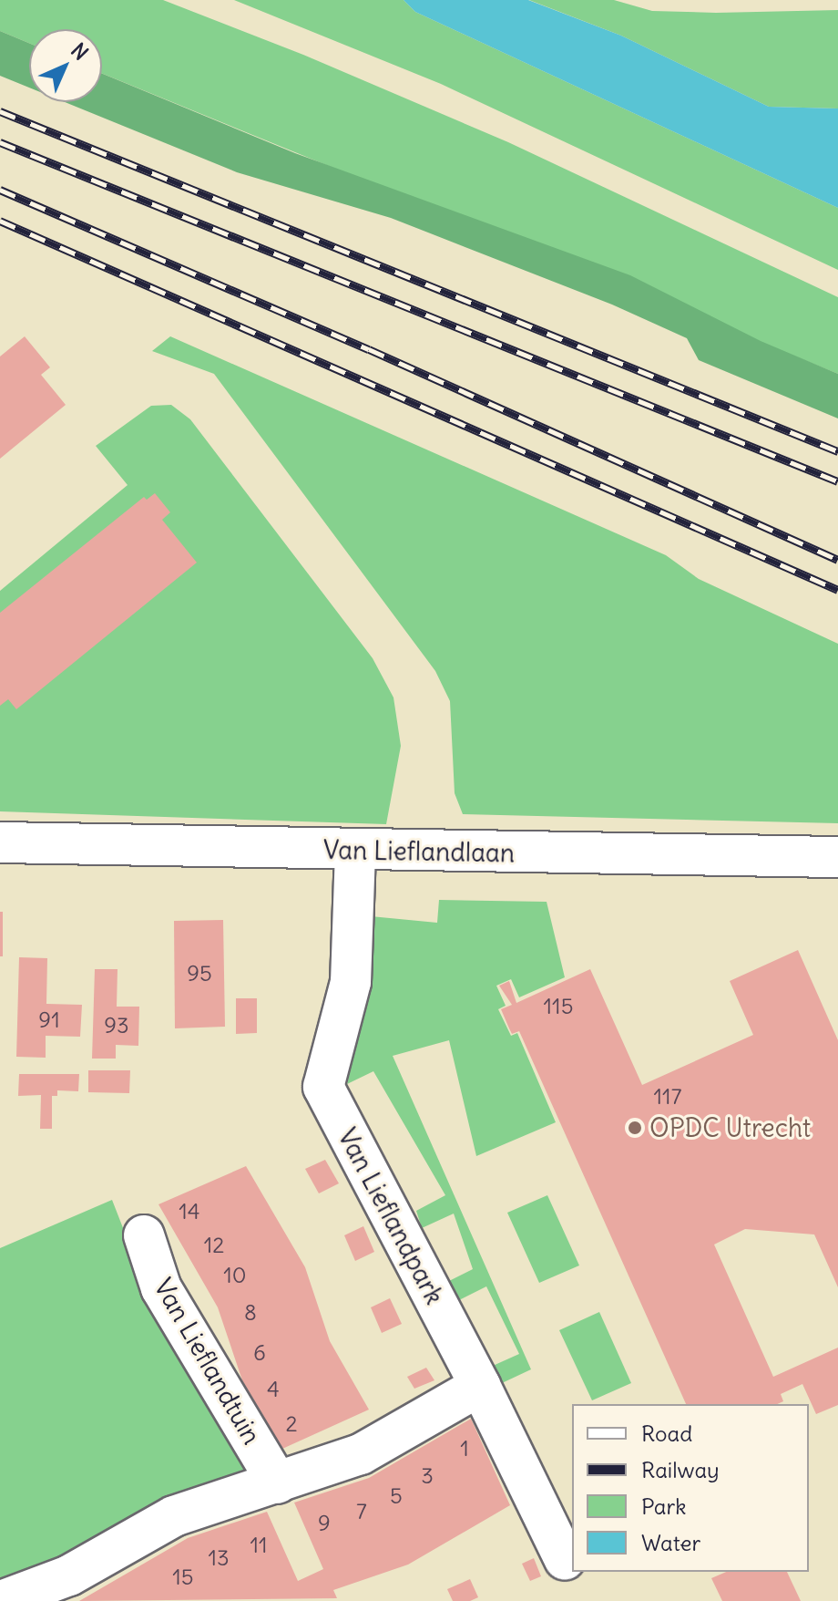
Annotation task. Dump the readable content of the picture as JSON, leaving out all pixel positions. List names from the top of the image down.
{
  "streets": {
    "street": ["Van Lieflandlaan", "Van Lieflandpark", "Van Lieflandtuin"]
  },
  "crossings": [
    ["Van Lieflandlaan", "Van Lieflandpark"]
  ],
  "places": ["OPDC Utrecht"],
  "house_numbers": [
    "95",
    "115",
    "91",
    "93",
    "117",
    "14",
    "12",
    "10",
    "8",
    "6",
    "4",
    "2",
    "1",
    "3",
    "5",
    "7",
    "9",
    "11",
    "13",
    "15"
  ],
  "legend": [
    "Road",
    "Railway",
    "Park",
    "Water"
  ],
  "north": "top right"
}
